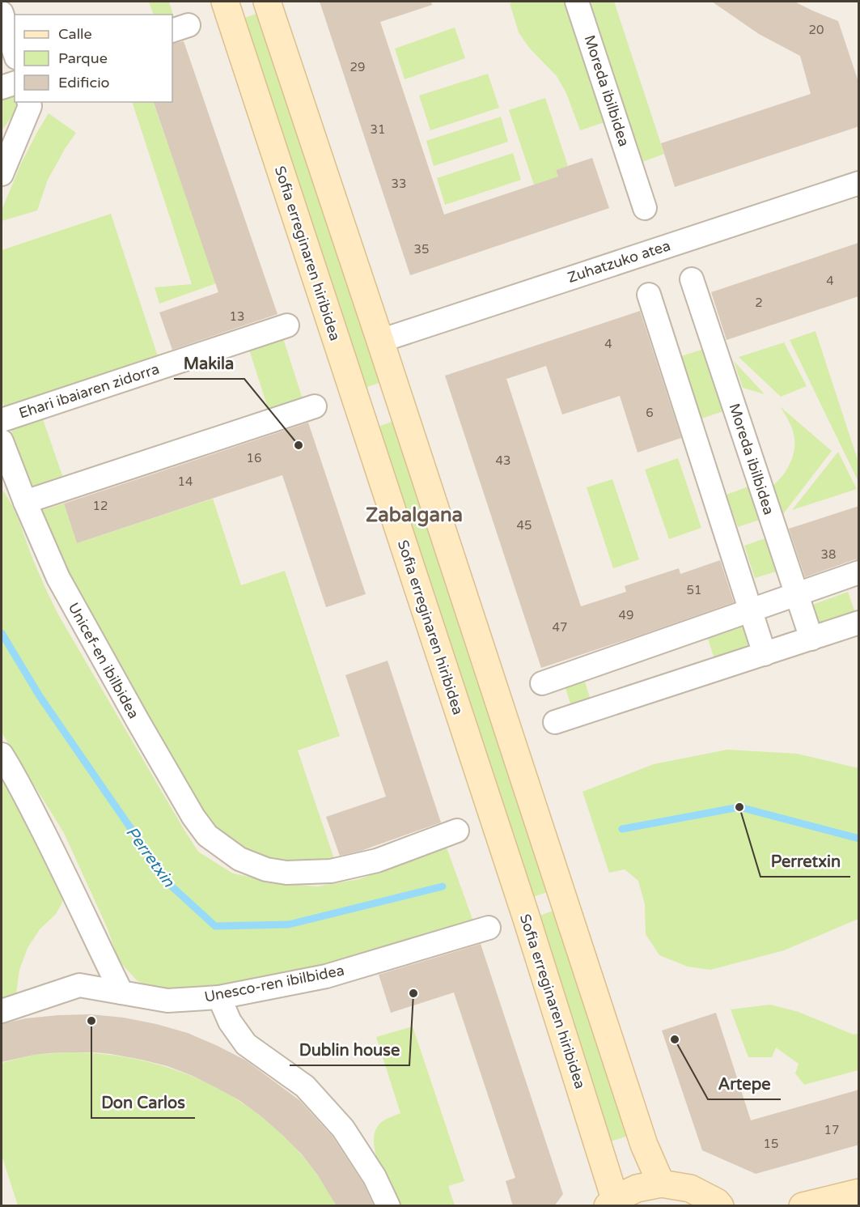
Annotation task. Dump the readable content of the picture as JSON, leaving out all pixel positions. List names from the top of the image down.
{
  "streets": {
    "main road": ["Sofia erreginaren hiribidea"],
    "street": [
      "Moreda ibilbidea",
      "Zuhatzuko atea",
      "Ehari ibaiaren zidorra",
      "Unicef-en ibilbidea",
      "Unesco-ren ibilbidea"
    ]
  },
  "districts": ["Zabalgana"],
  "water": ["Perretxin"],
  "places": [
    "Makila",
    "Perretxin",
    "Dublin house",
    "Don Carlos",
    "Artepe"
  ],
  "house_numbers": [
    "20",
    "29",
    "31",
    "33",
    "35",
    "4",
    "2",
    "13",
    "4",
    "6",
    "16",
    "43",
    "14",
    "12",
    "45",
    "38",
    "51",
    "49",
    "47",
    "17",
    "15"
  ],
  "legend": ["Calle", "Parque", "Edificio"]
}
